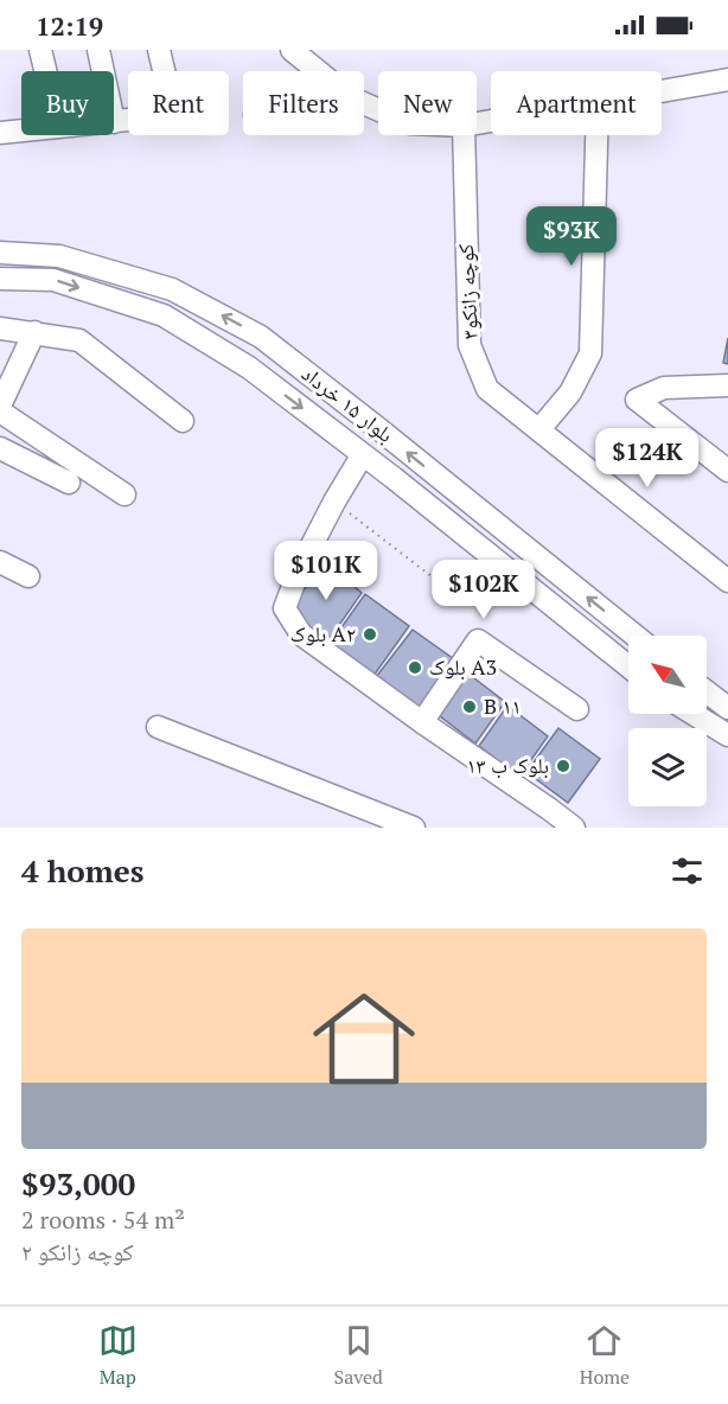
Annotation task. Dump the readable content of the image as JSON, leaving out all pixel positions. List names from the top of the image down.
{
  "streets": {
    "street": ["کوچه زانکو۳", "بلوار ۱۵ خرداد"]
  },
  "places": [
    "بلوک A۲",
    "بلوک A3",
    "B ۱۱",
    "بلوک ب ۱۳"
  ],
  "north": "top left",
  "page": {
    "status": "12:19",
    "chip": [
      "Buy",
      "Rent",
      "Filters",
      "New",
      "Apartment"
    ],
    "price": [
      "$93K",
      "$124K",
      "$101K",
      "$102K"
    ],
    "heading": "4 homes",
    "list": [
      {
        "name": "$93,000",
        "note": "2 rooms · 54 m² · کوچه زانکو ۲"
      }
    ],
    "tabs": ["Map", "Saved", "Home"]
  }
}
